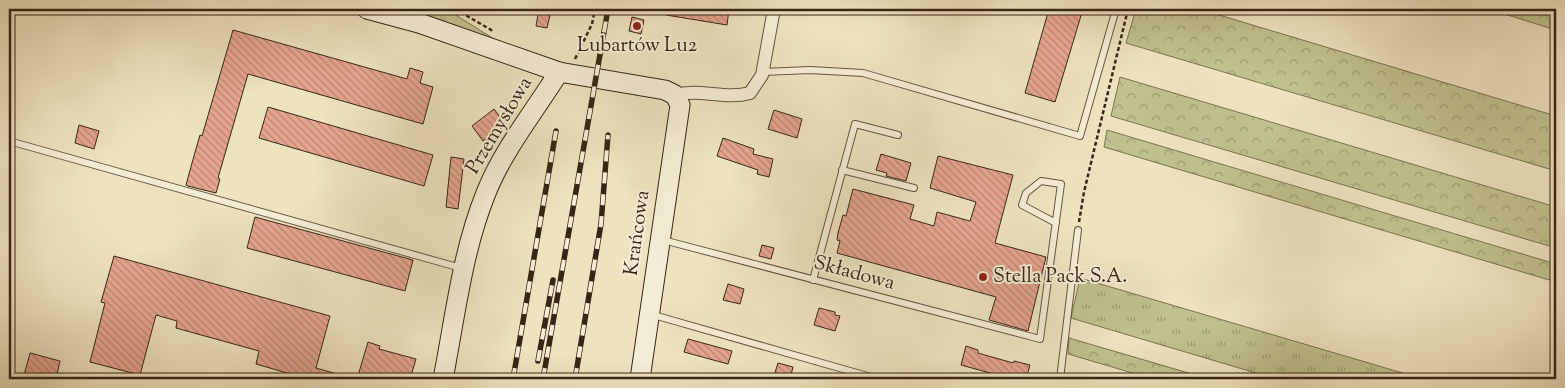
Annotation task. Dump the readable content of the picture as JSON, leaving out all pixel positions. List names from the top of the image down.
{
  "streets": {
    "street": ["Przemysłowa", "Krańcowa"],
    "lane": ["Składowa"]
  },
  "crossings": [
    ["Krańcowa", "Składowa"]
  ],
  "places": ["Lubartów Lu2", "Stella Pack S.A."]
}
